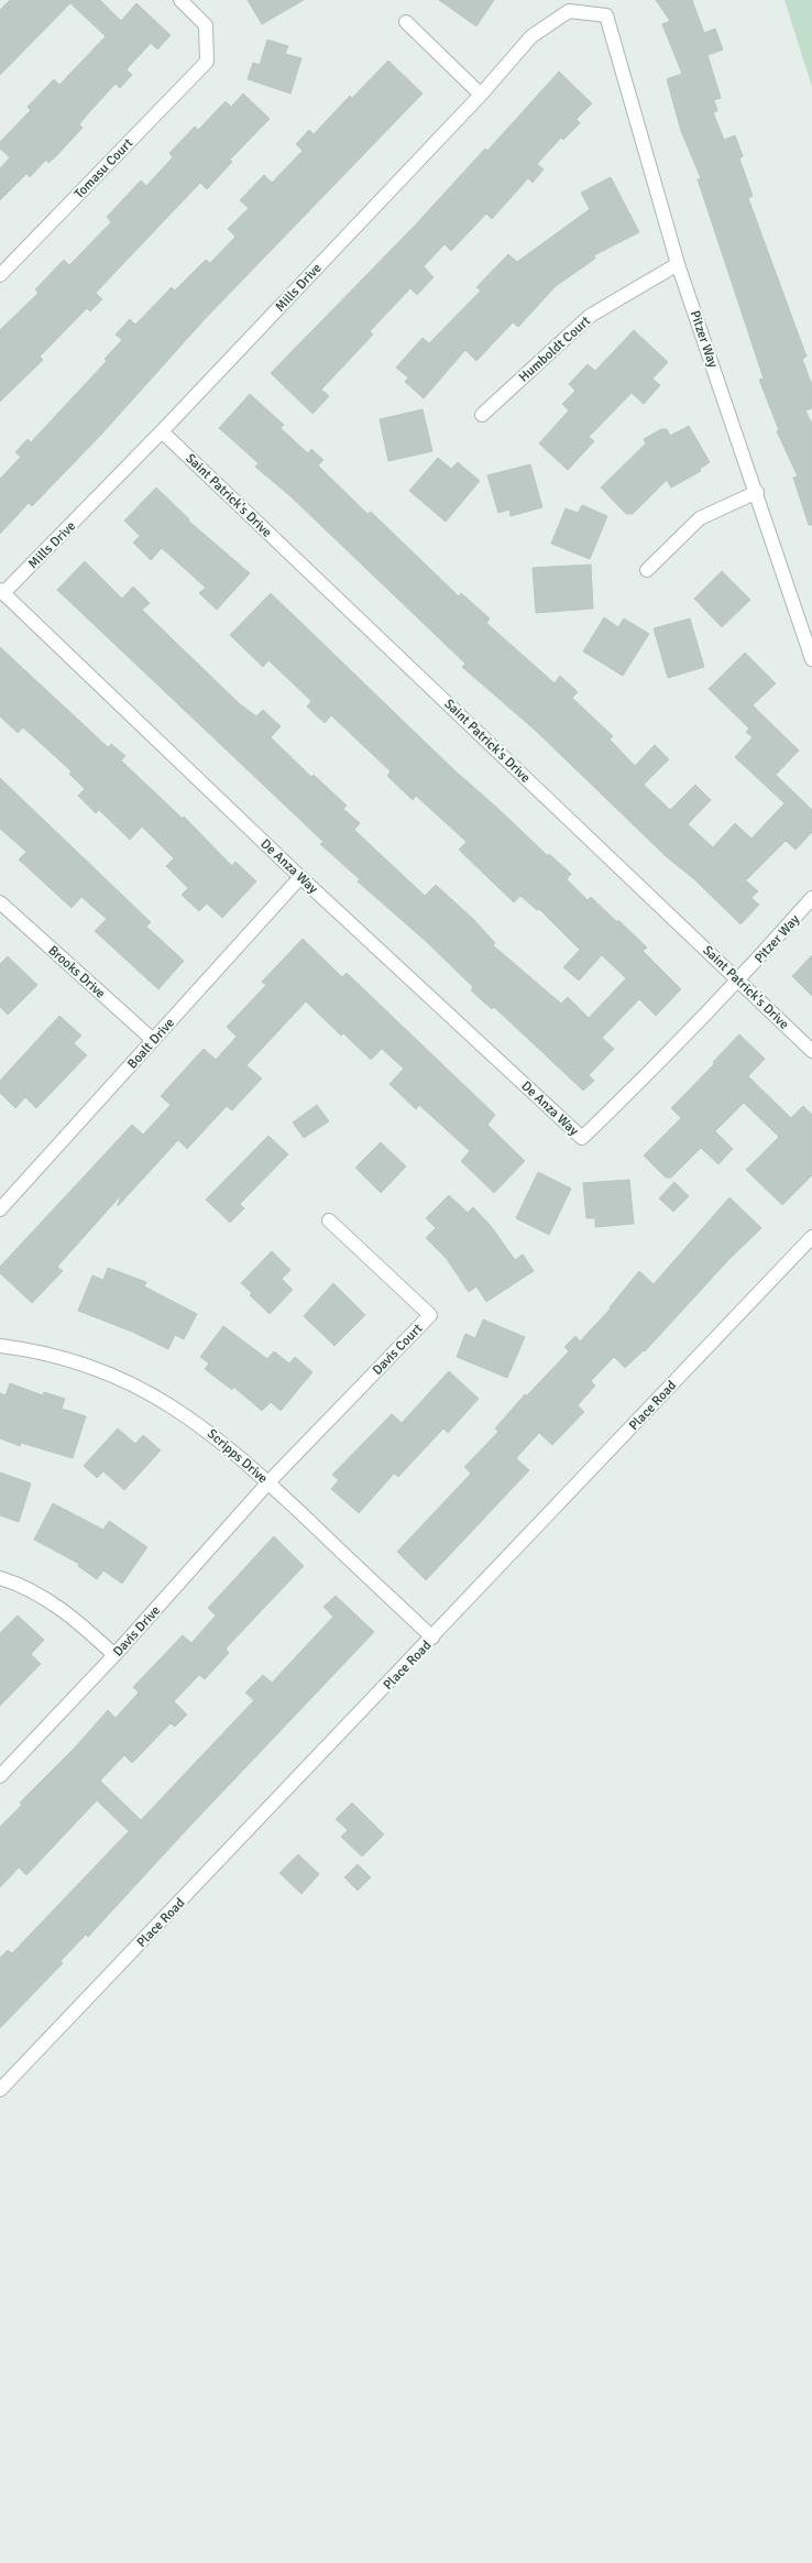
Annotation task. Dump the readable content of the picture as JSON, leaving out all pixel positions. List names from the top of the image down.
{
  "streets": {
    "street": [
      "Tomasu Court",
      "Mills Drive",
      "Pitzer Way",
      "Humboldt Court",
      "Saint Patrick's Drive",
      "De Anza Way",
      "Brooks Drive",
      "Boalt Drive",
      "Davis Court",
      "Place Road",
      "Scripps Drive",
      "Davis Drive"
    ]
  },
  "crossings": [
    ["Mills Drive", "Pitzer Way"],
    ["Mills Drive", "Saint Patrick's Drive"],
    ["Mills Drive", "De Anza Way"],
    ["Pitzer Way", "Humboldt Court"],
    ["Pitzer Way", "Saint Patrick's Drive"],
    ["Pitzer Way", "De Anza Way"],
    ["De Anza Way", "Boalt Drive"],
    ["Brooks Drive", "Boalt Drive"],
    ["Davis Court", "Scripps Drive"],
    ["Davis Court", "Davis Drive"],
    ["Place Road", "Scripps Drive"],
    ["Scripps Drive", "Davis Drive"]
  ]
}
